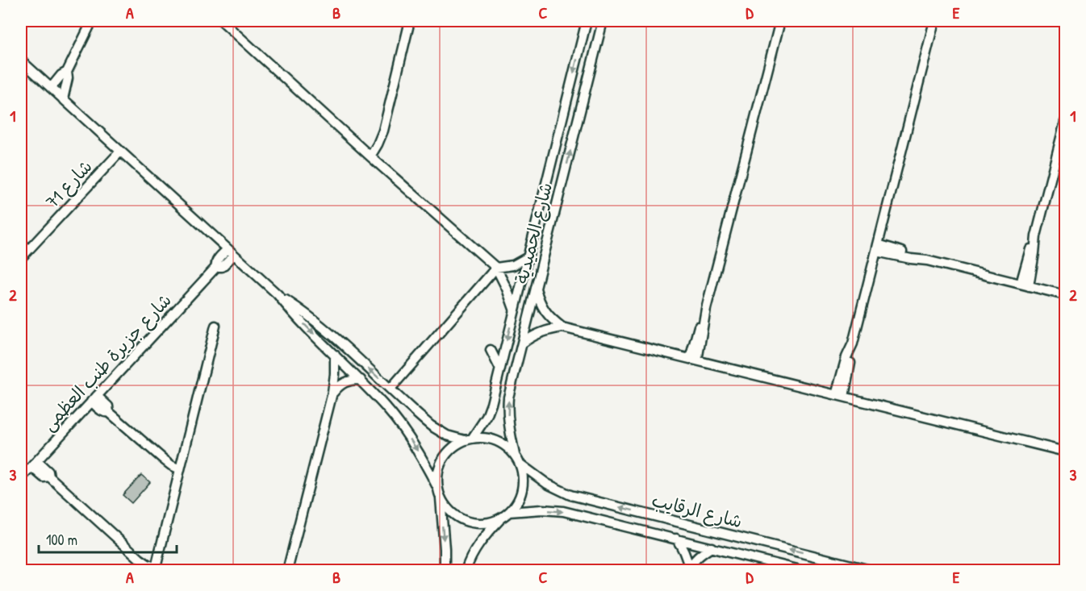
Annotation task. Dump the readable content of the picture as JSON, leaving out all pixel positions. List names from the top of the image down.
{
  "streets": {
    "street": [
      "شارع 71",
      "شارع الحميدية",
      "شارع جزيرة طنب العظمى",
      "شارع الرقايب"
    ]
  },
  "crossings": [
    ["شارع الحميدية", "شارع الرقايب"]
  ],
  "scale_bar": "100 m",
  "grid": {
    "columns": [
      "A",
      "B",
      "C",
      "D",
      "E"
    ],
    "rows": ["1", "2", "3"]
  }
}
